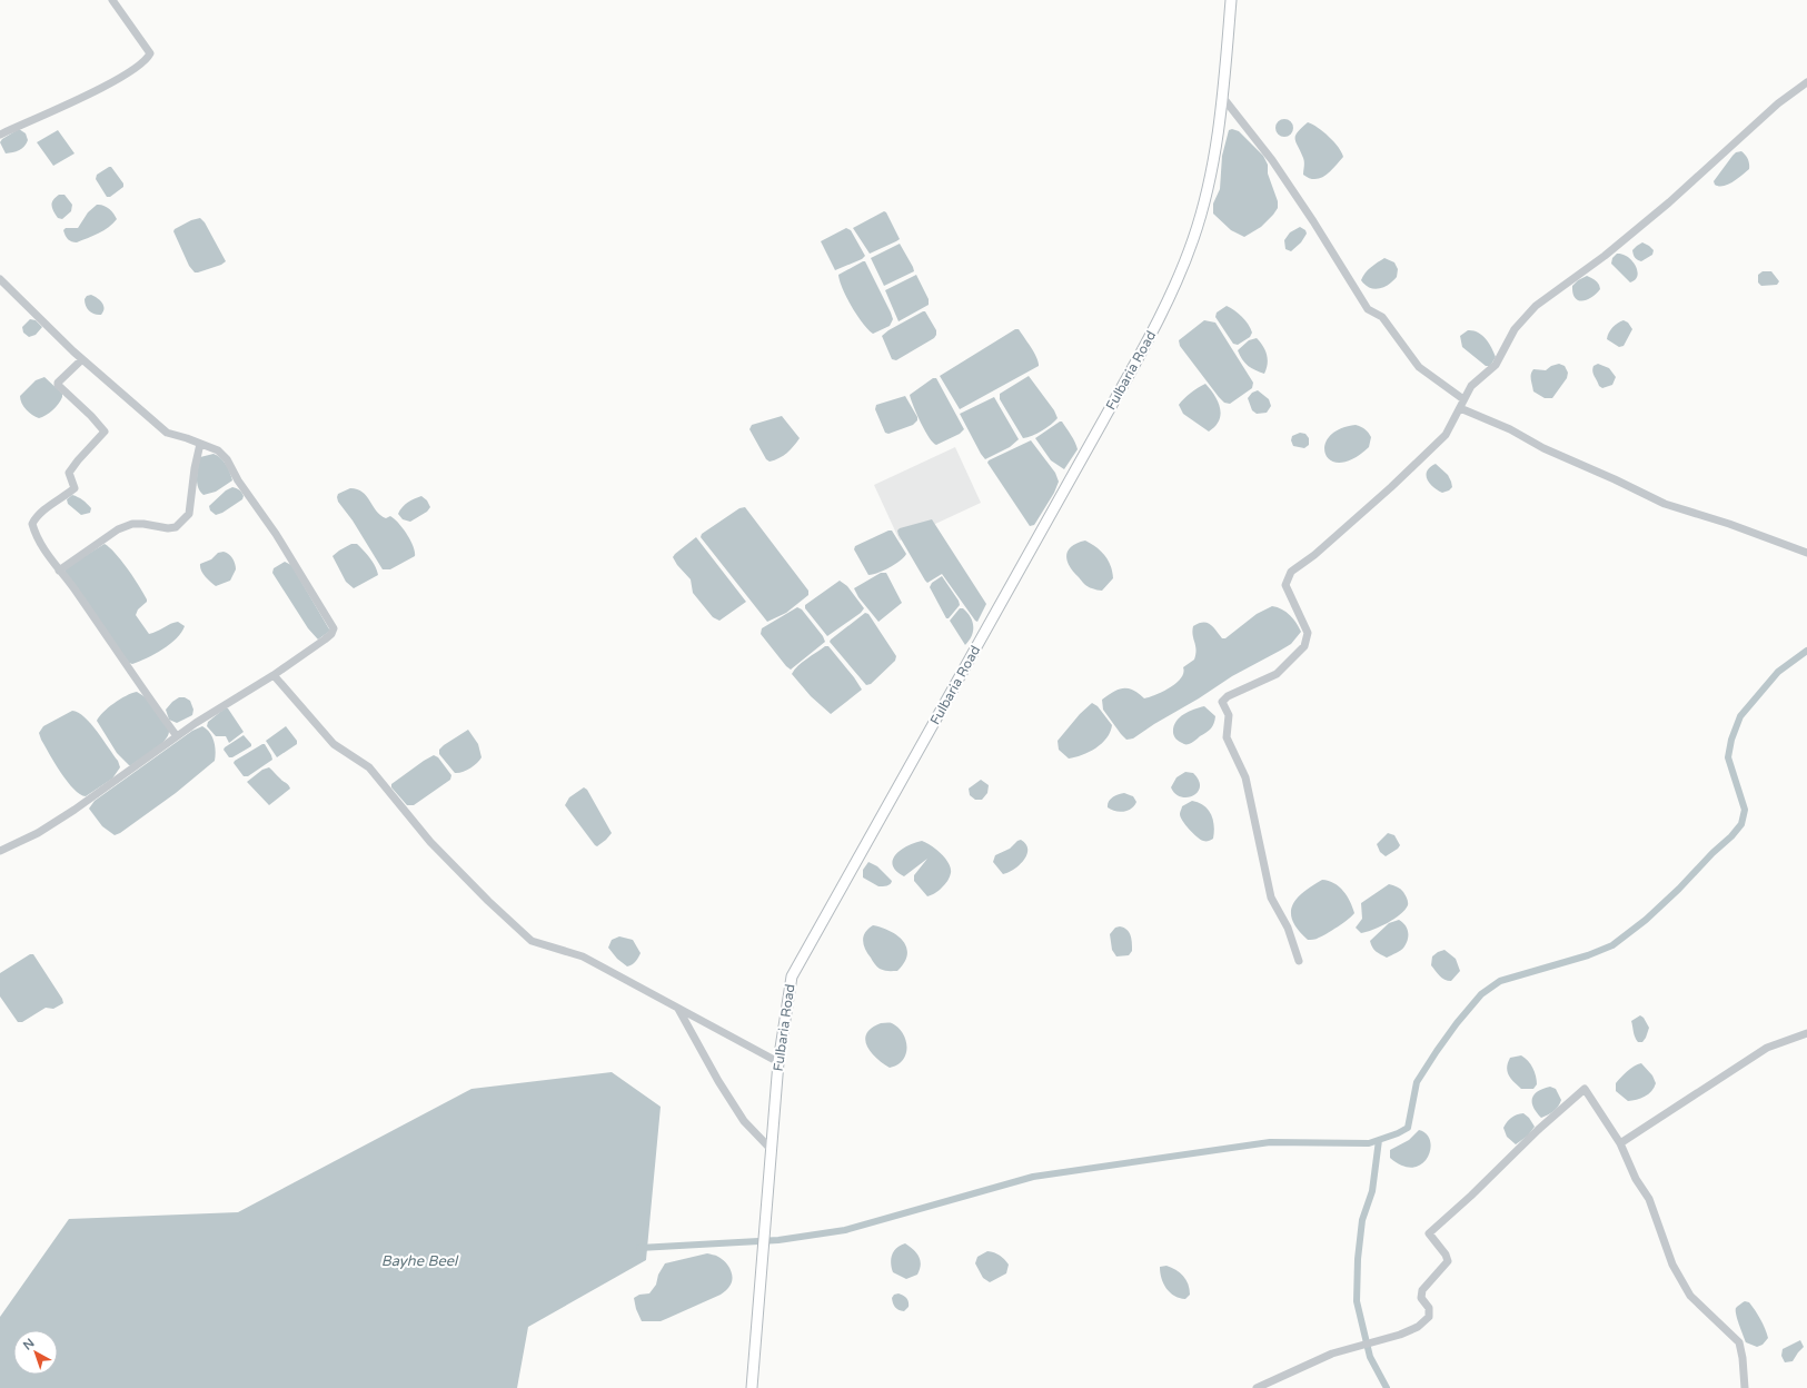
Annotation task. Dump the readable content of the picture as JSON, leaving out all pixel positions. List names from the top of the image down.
{
  "streets": {
    "main road": ["Fulbaria Road"]
  },
  "water": ["Bayhe Beel"],
  "north": "top left"
}
